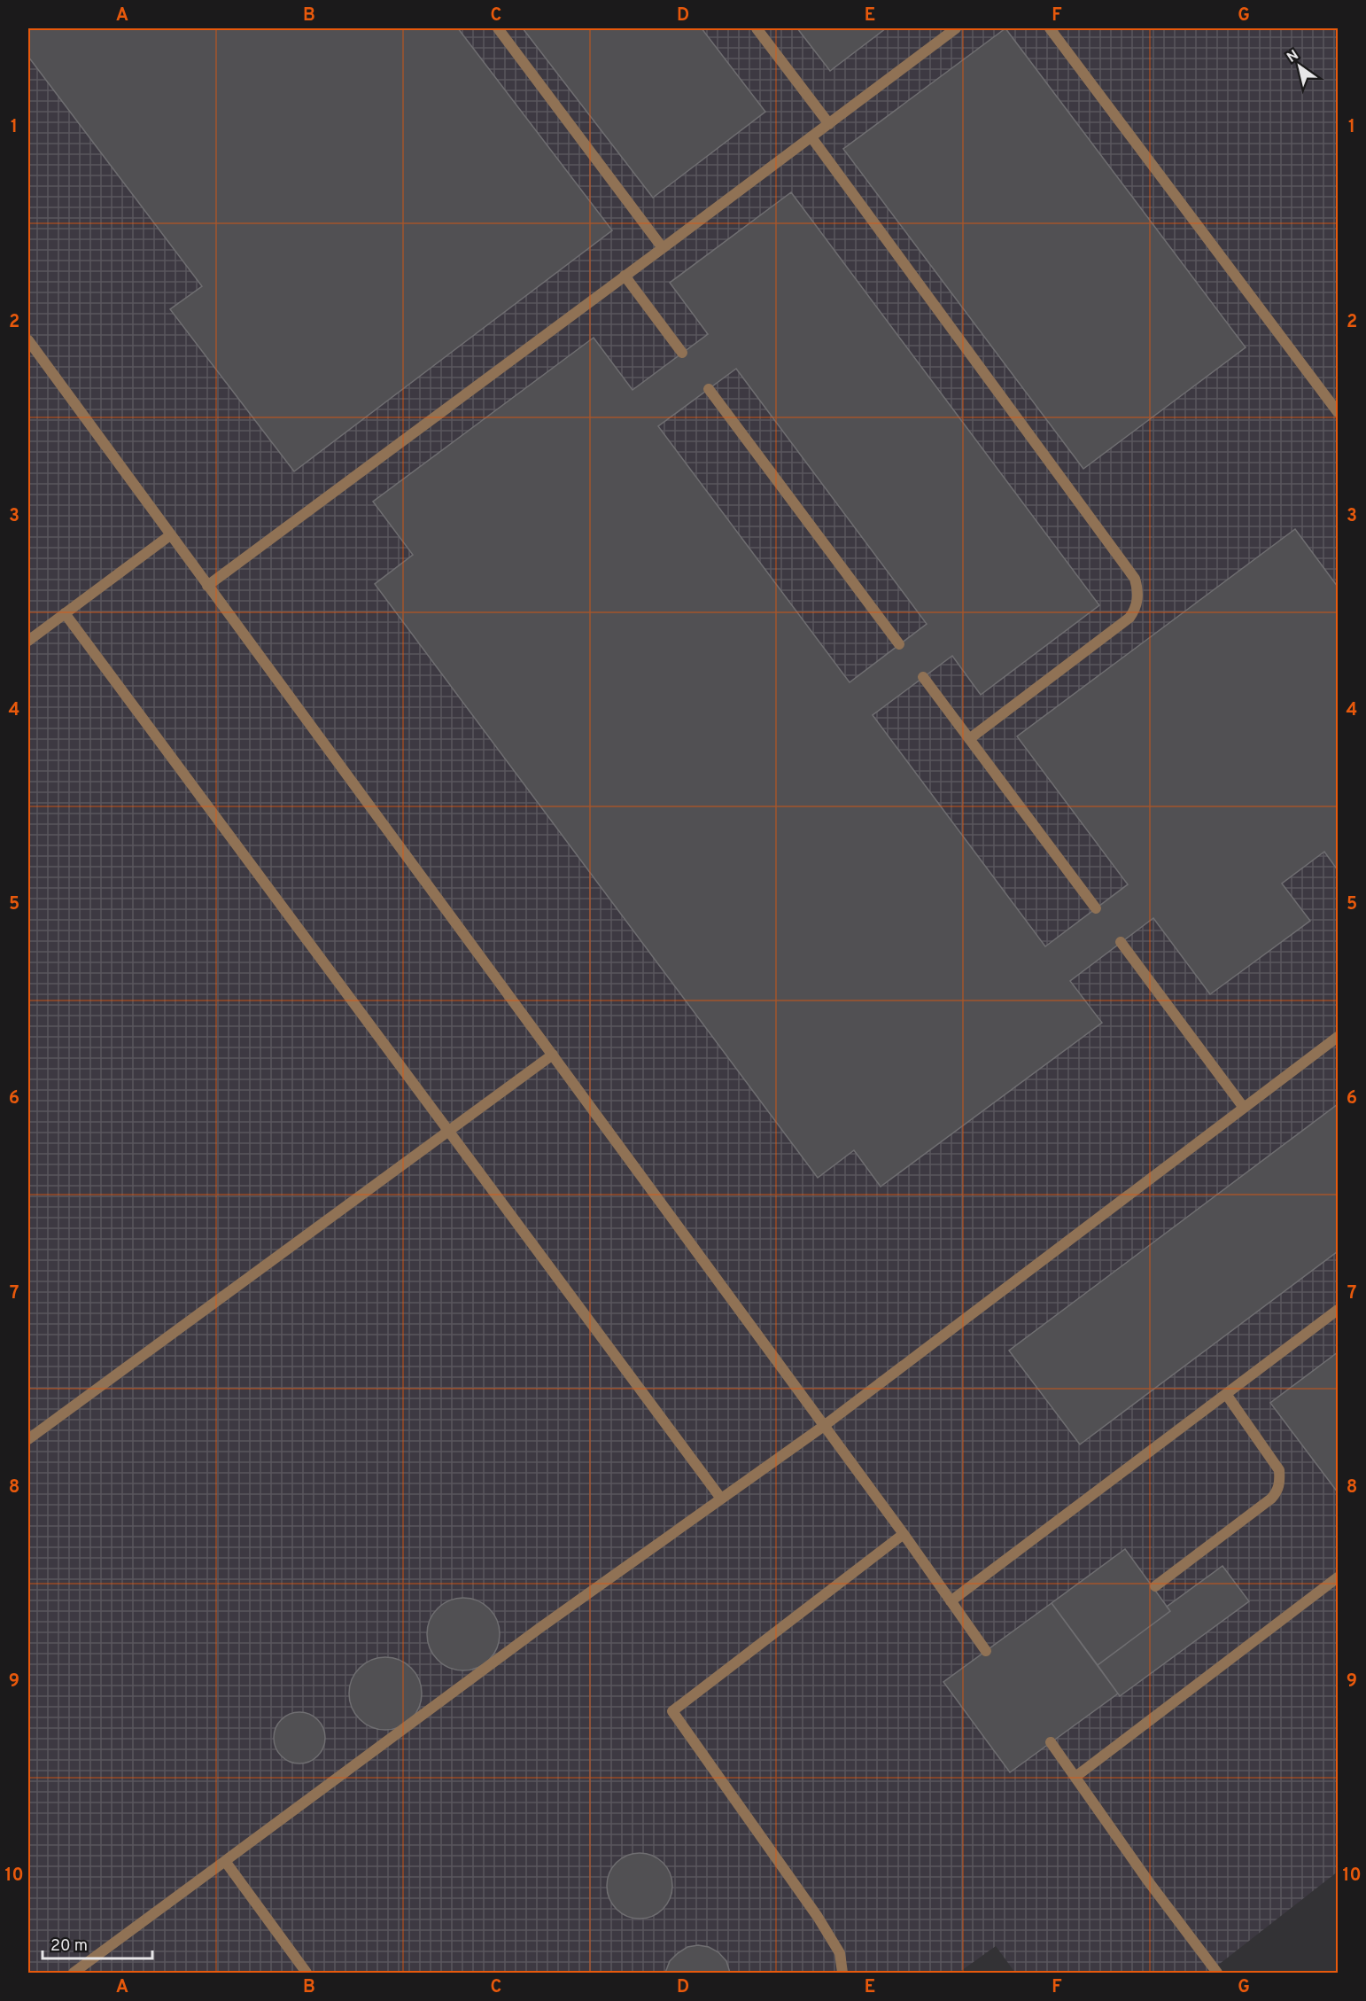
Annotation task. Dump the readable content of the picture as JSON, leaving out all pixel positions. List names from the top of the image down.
{
  "scale_bar": "20 m",
  "north": "top left",
  "grid": {
    "columns": [
      "A",
      "B",
      "C",
      "D",
      "E",
      "F",
      "G"
    ],
    "rows": [
      "1",
      "2",
      "3",
      "4",
      "5",
      "6",
      "7",
      "8",
      "9",
      "10"
    ]
  }
}
